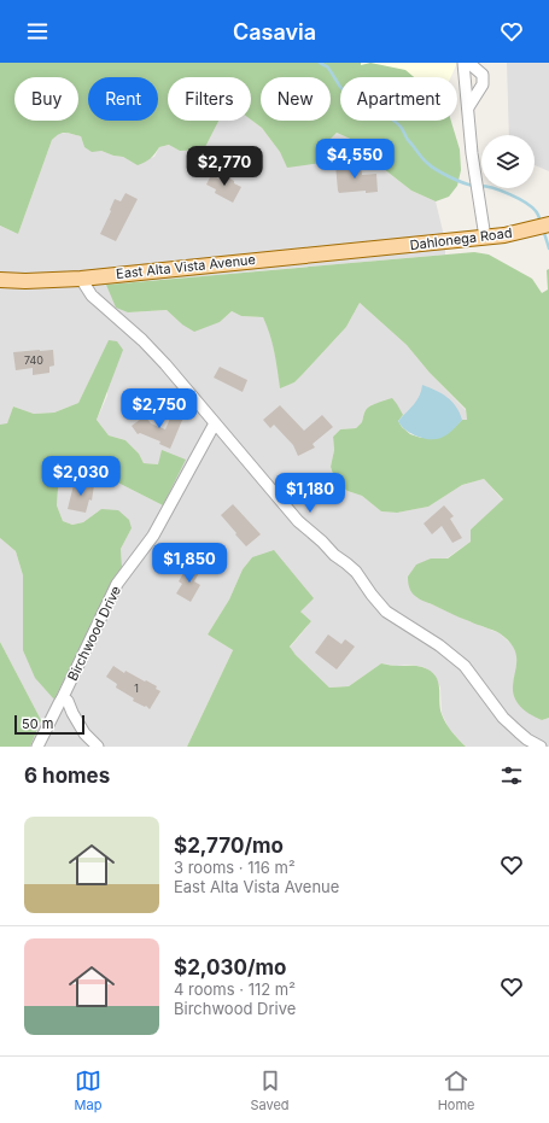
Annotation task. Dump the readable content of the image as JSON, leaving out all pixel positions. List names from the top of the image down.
{
  "streets": {
    "main road": ["Dahlonega Road", "East Alta Vista Avenue"],
    "street": ["Birchwood Drive"]
  },
  "crossings": [
    ["Dahlonega Road", "East Alta Vista Avenue"]
  ],
  "house_numbers": ["740", "1"],
  "scale_bar": "50 m",
  "page": {
    "header": "Casavia",
    "chip": [
      "Buy",
      "Rent",
      "Filters",
      "New",
      "Apartment"
    ],
    "price": [
      "$4,550",
      "$2,770",
      "$2,750",
      "$2,030",
      "$1,180",
      "$1,850"
    ],
    "scale": "50 m",
    "heading": "6 homes",
    "list": [
      {
        "name": "$2,770/mo",
        "note": "3 rooms · 116 m² · East Alta Vista Avenue"
      },
      {
        "name": "$2,030/mo",
        "note": "4 rooms · 112 m² · Birchwood Drive"
      }
    ],
    "tabs": ["Map", "Saved", "Home"]
  }
}
